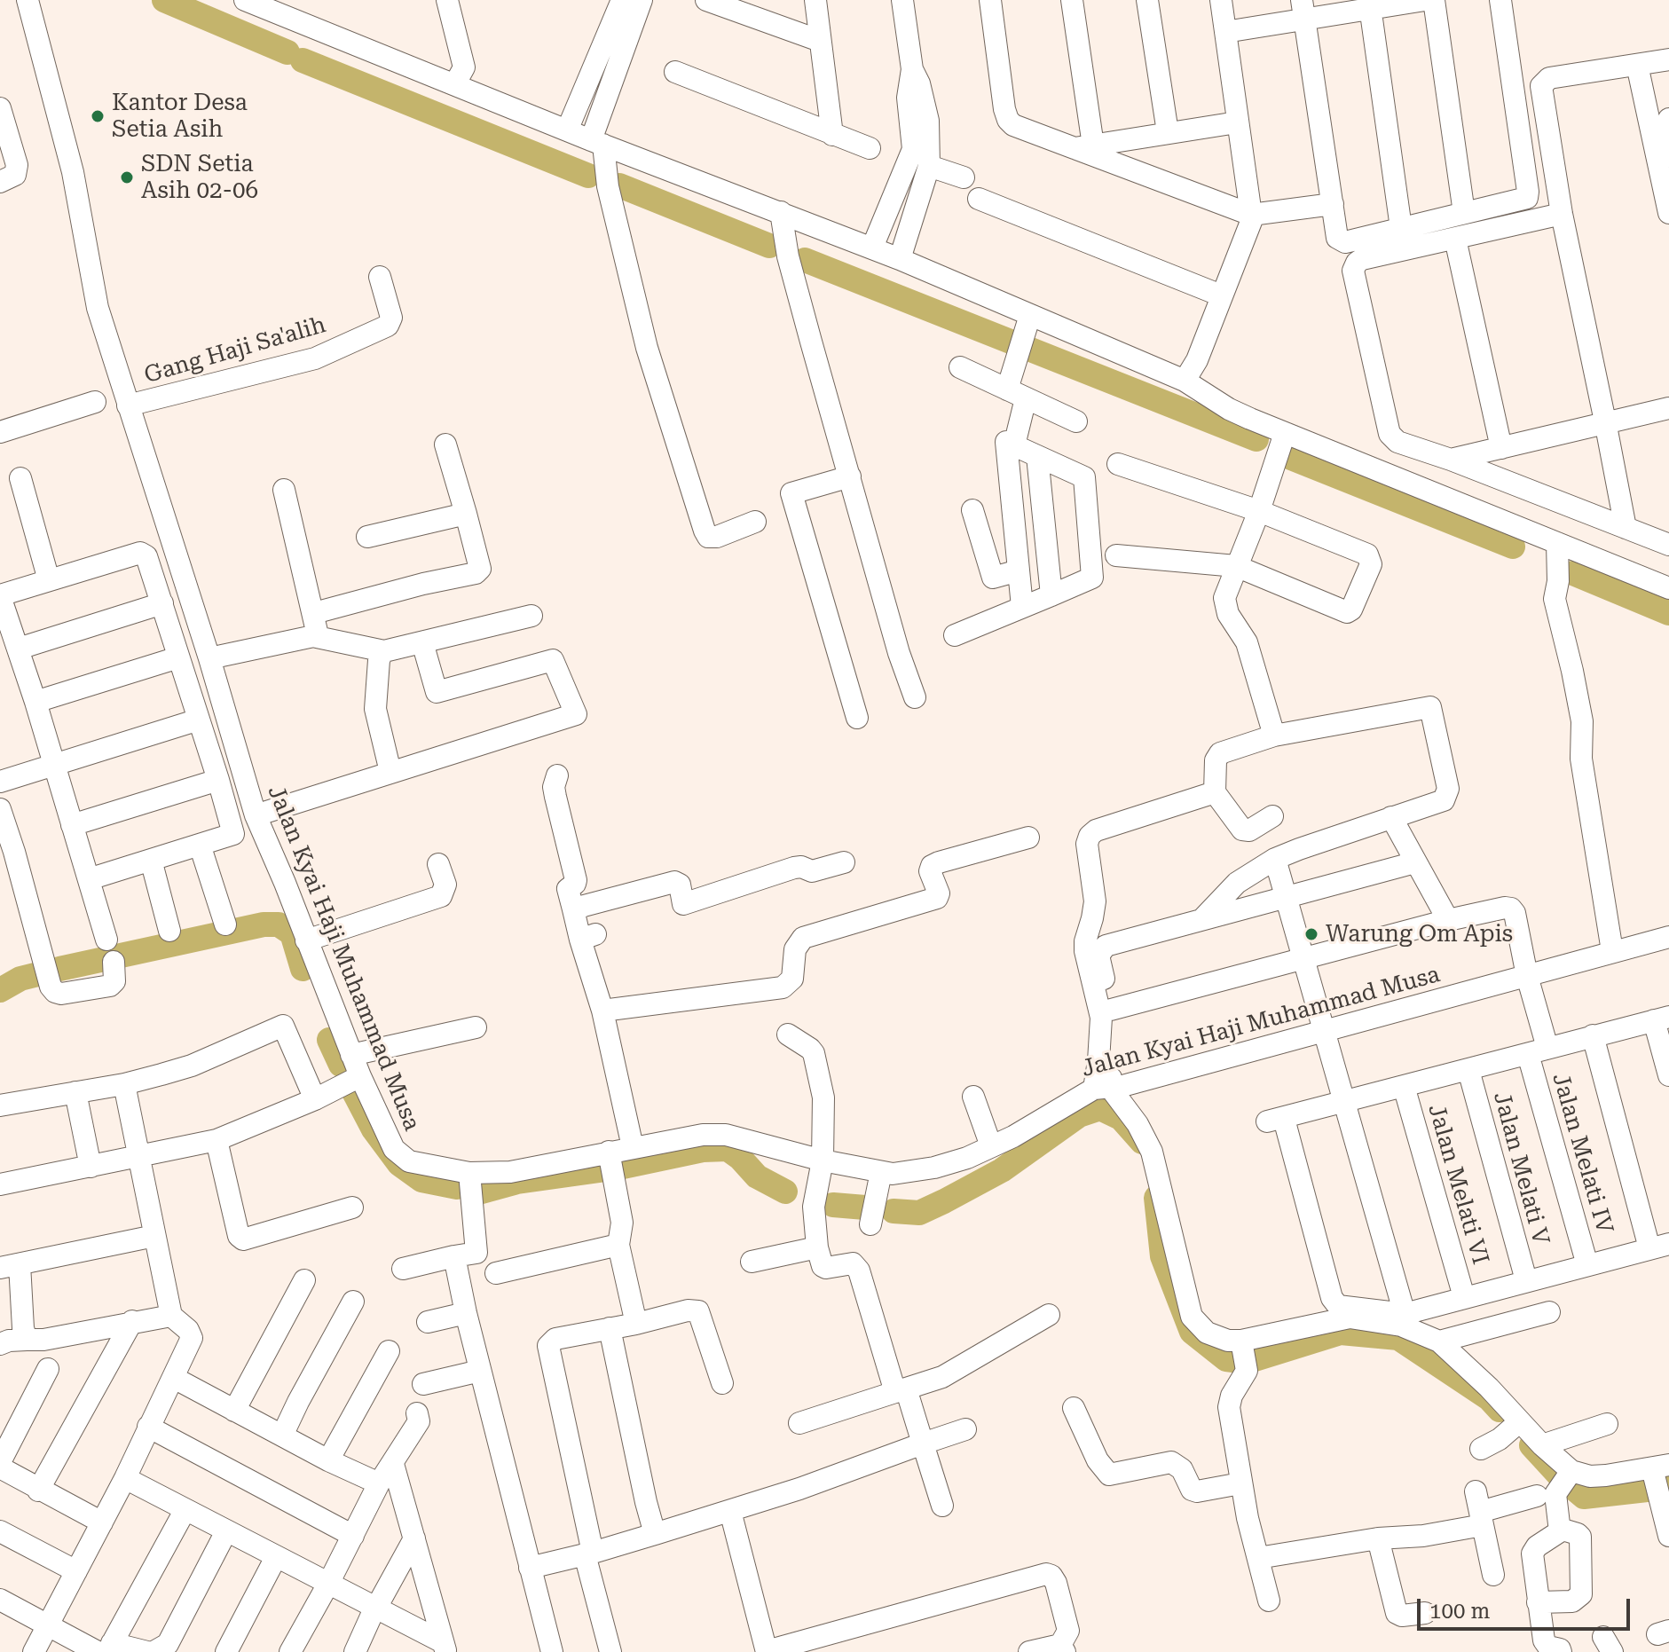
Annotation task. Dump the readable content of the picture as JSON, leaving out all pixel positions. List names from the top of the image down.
{
  "streets": {
    "street": [
      "Gang Haji Sa'alih",
      "Jalan Kyai Haji Muhammad Musa",
      "Jalan Melati IV",
      "Jalan Melati V",
      "Jalan Melati VI"
    ]
  },
  "crossings": [
    ["Gang Haji Sa'alih", "Jalan Kyai Haji Muhammad Musa"],
    ["Jalan Kyai Haji Muhammad Musa", "Jalan Melati IV"]
  ],
  "places": ["Kantor Desa Setia Asih", "SDN Setia Asih 02-06", "Warung Om Apis"],
  "scale_bar": "100 m"
}
